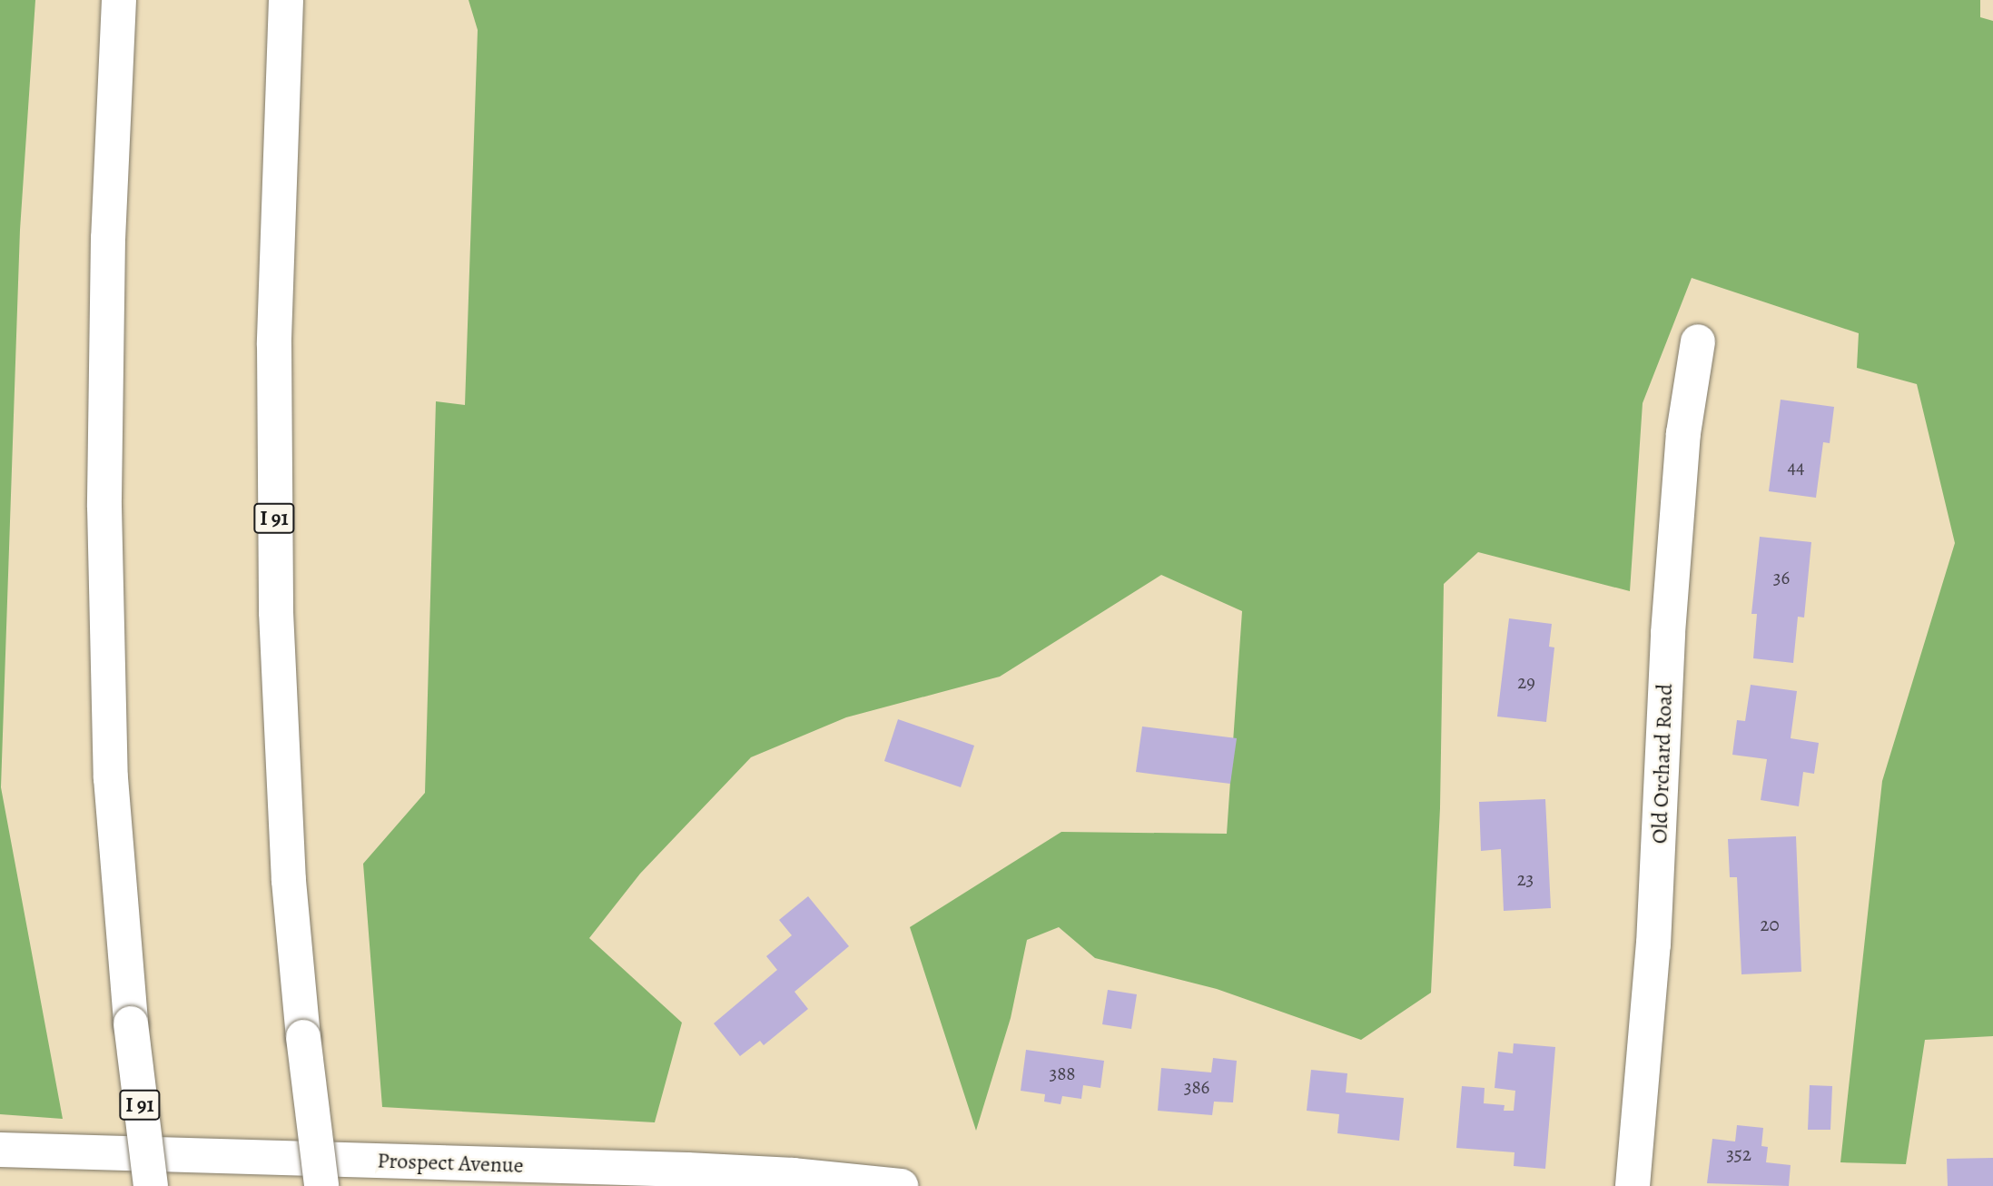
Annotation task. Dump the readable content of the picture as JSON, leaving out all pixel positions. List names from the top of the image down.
{
  "streets": {
    "main road": ["I 91", "Old Orchard Road", "Prospect Avenue"]
  },
  "house_numbers": [
    "44",
    "36",
    "29",
    "23",
    "20",
    "388",
    "386",
    "352"
  ]
}
